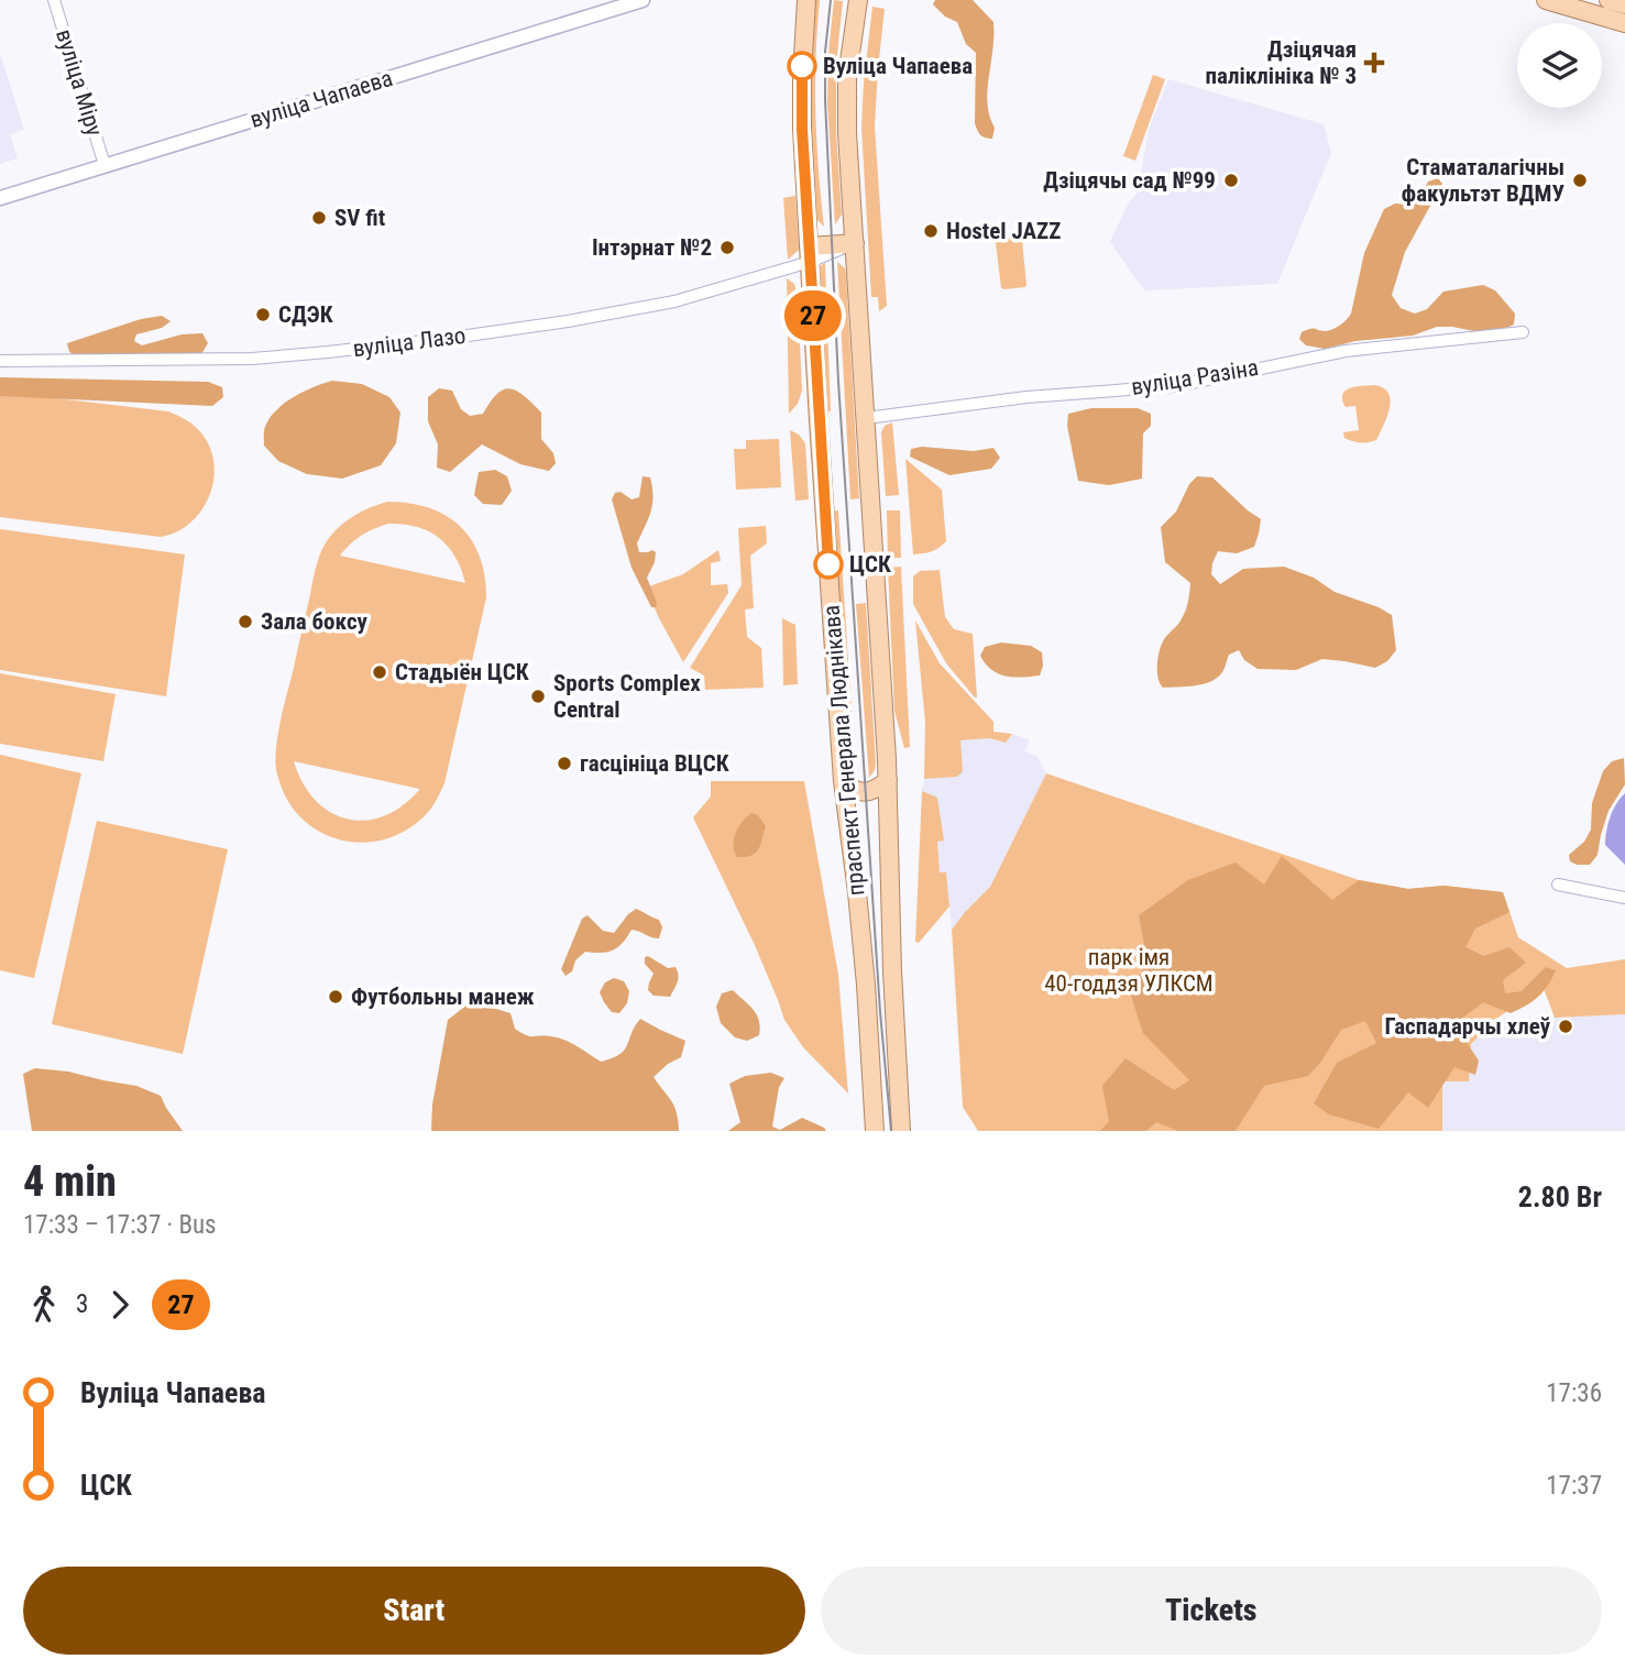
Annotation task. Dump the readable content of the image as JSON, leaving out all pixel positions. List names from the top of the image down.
{
  "streets": {
    "main road": ["праспект Генерала Люднікава"],
    "street": [
      "вуліца Міру",
      "вуліца Чапаева",
      "вуліца Лазо",
      "вуліца Разіна"
    ]
  },
  "crossings": [
    ["вуліца Міру", "вуліца Чапаева"],
    ["вуліца Лазо", "праспект Генерала Люднікава"],
    ["вуліца Разіна", "праспект Генерала Люднікава"]
  ],
  "parks": ["парк імя 40-годдзя УЛКСМ"],
  "places": {
    "health": ["Дзіцячая паліклініка № 3"],
    "other": [
      "Вуліца Чапаева",
      "Дзіцячы сад №99",
      "Стаматалагічны факультэт ВДМУ",
      "SV fit",
      "Hostel JAZZ",
      "Інтэрнат №2",
      "СДЭК",
      "ЦСК",
      "Зала боксу",
      "Стадыён ЦСК",
      "Sports Complex Central",
      "гасцініца ВЦСК",
      "Футбольны манеж",
      "Гаспадарчы хлеў"
    ]
  },
  "lines": ["bus line 27"],
  "page": {
    "on_map": "27",
    "heading": ["4 min", "17:33 – 17:37 · Bus", "2.80 Br"],
    "legs": ["3", "27"],
    "list": [
      {
        "name": "Вуліца Чапаева",
        "value": "17:36"
      },
      {
        "name": "ЦСК",
        "value": "17:37"
      }
    ],
    "buttons": ["Start", "Tickets"]
  }
}
